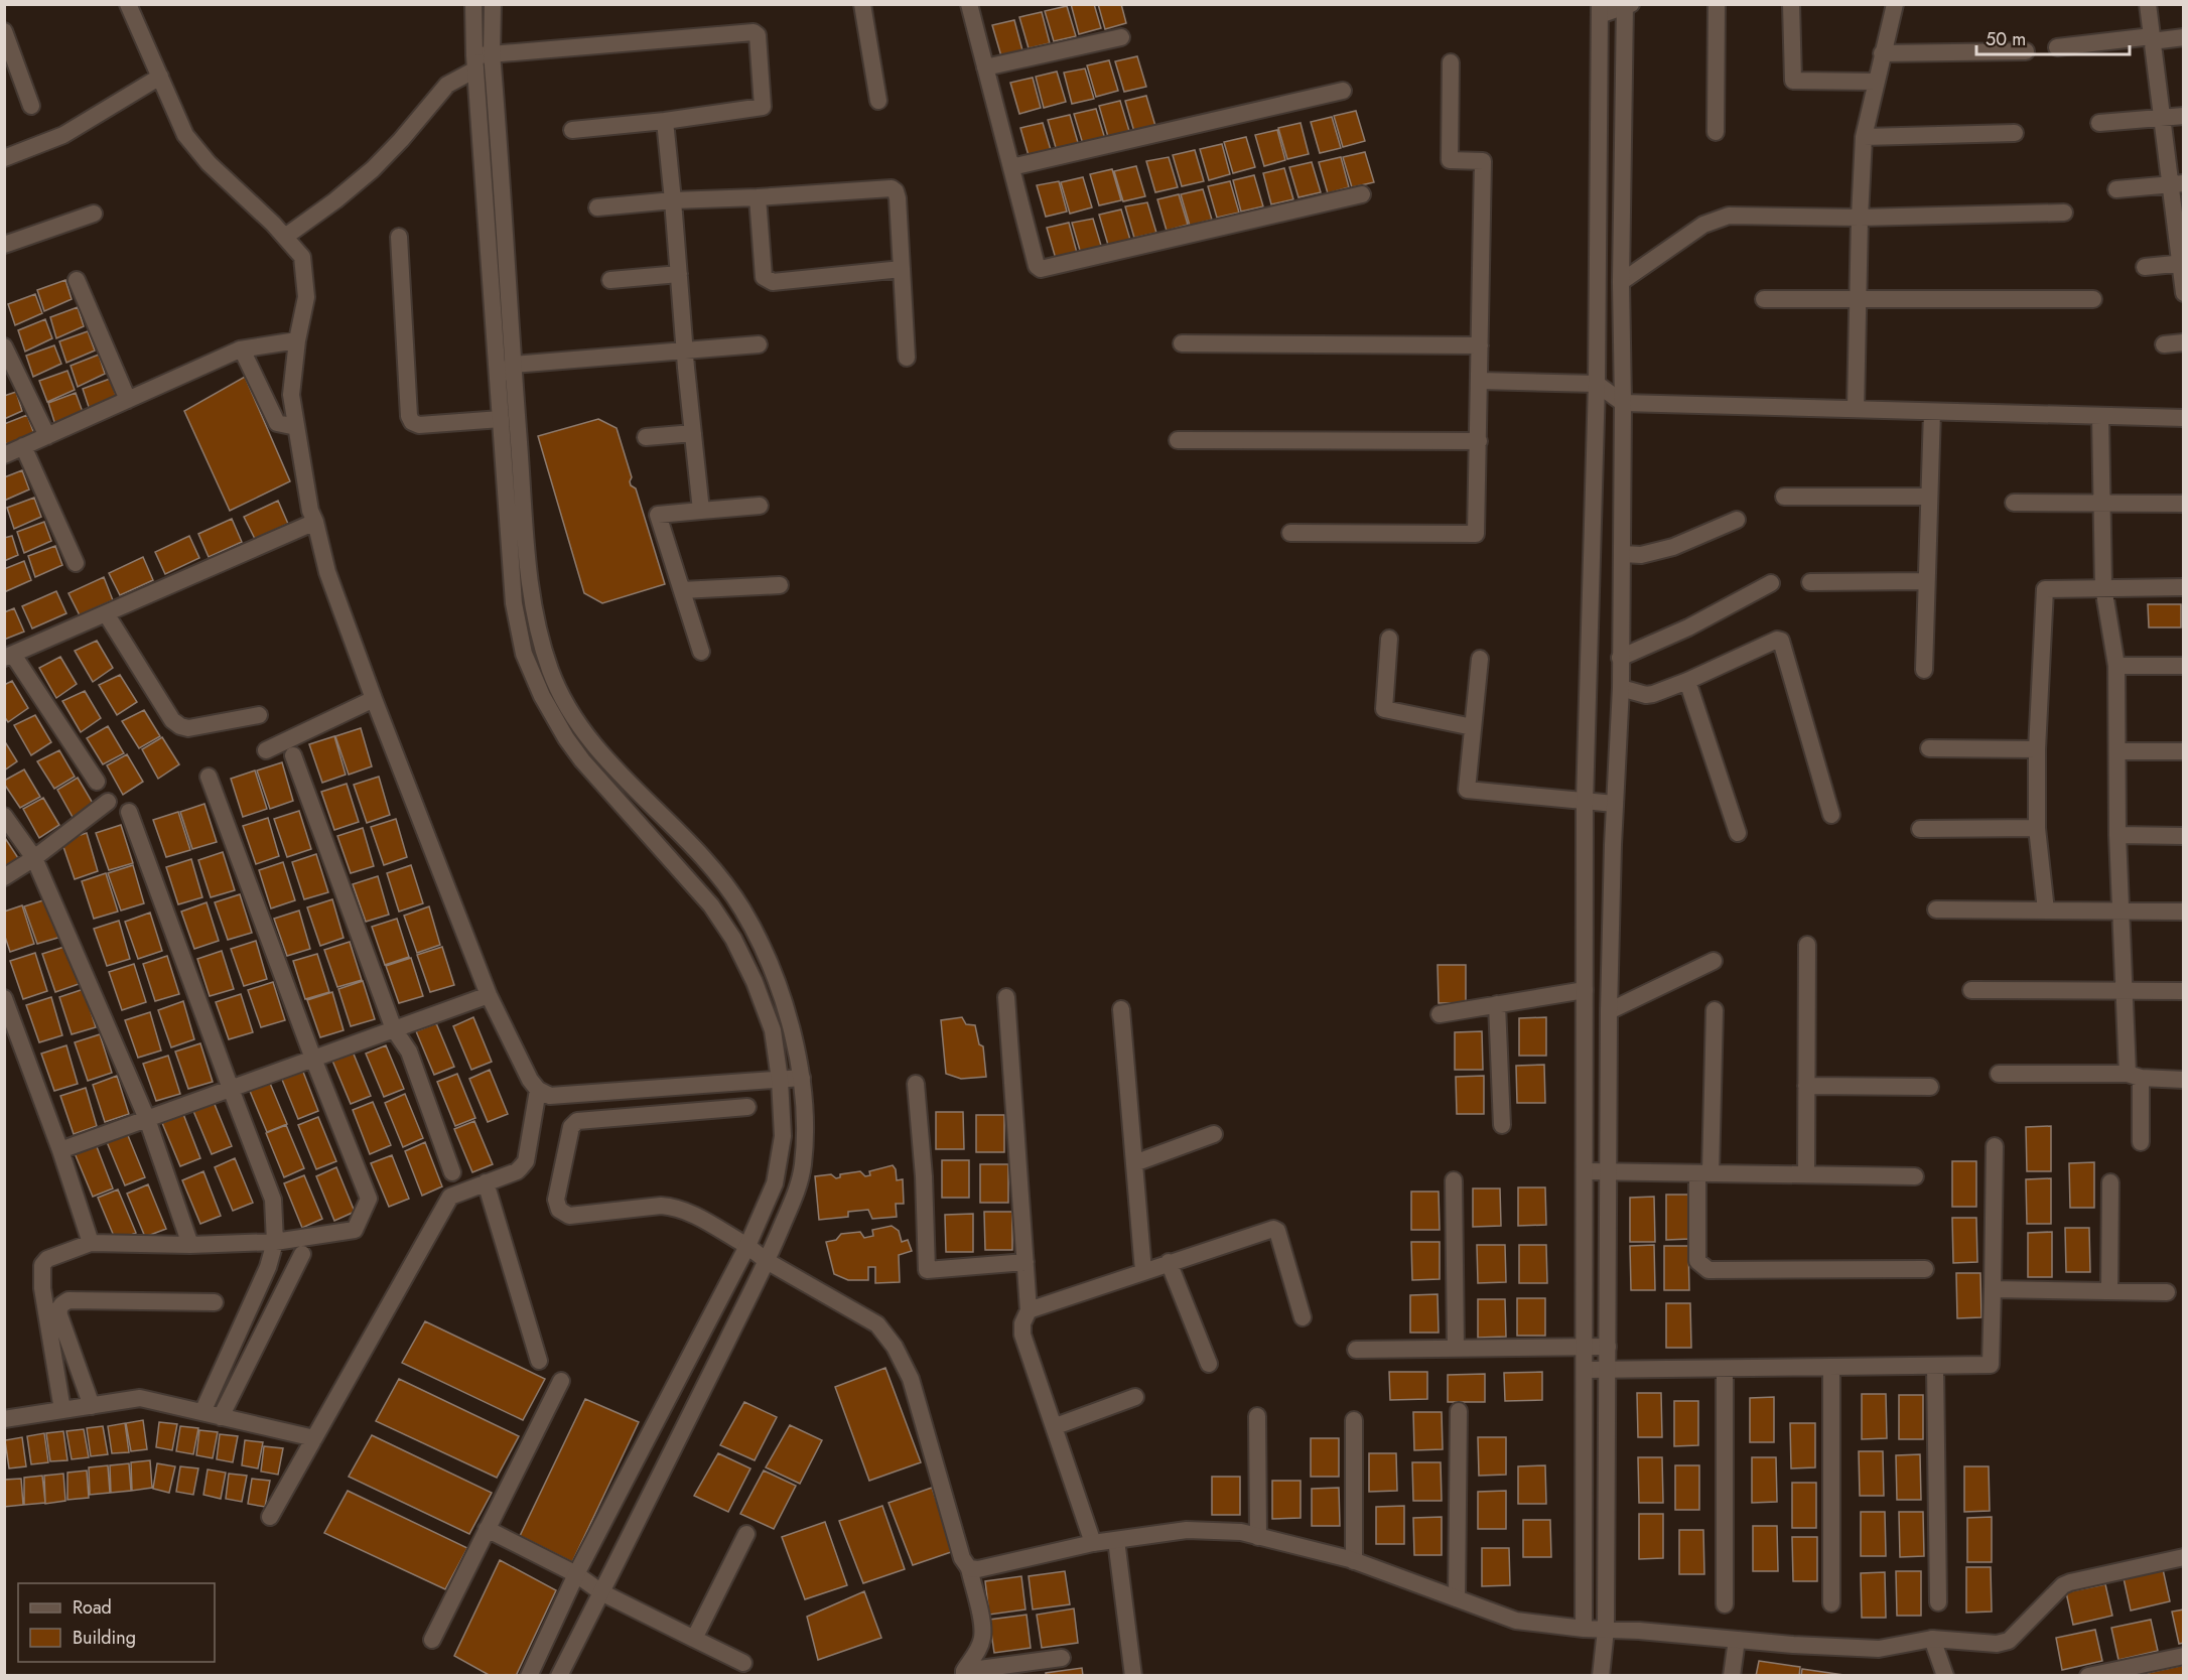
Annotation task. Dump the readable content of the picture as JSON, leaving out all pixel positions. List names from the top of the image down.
{
  "legend": ["Road", "Building"],
  "scale_bar": "50 m"
}
